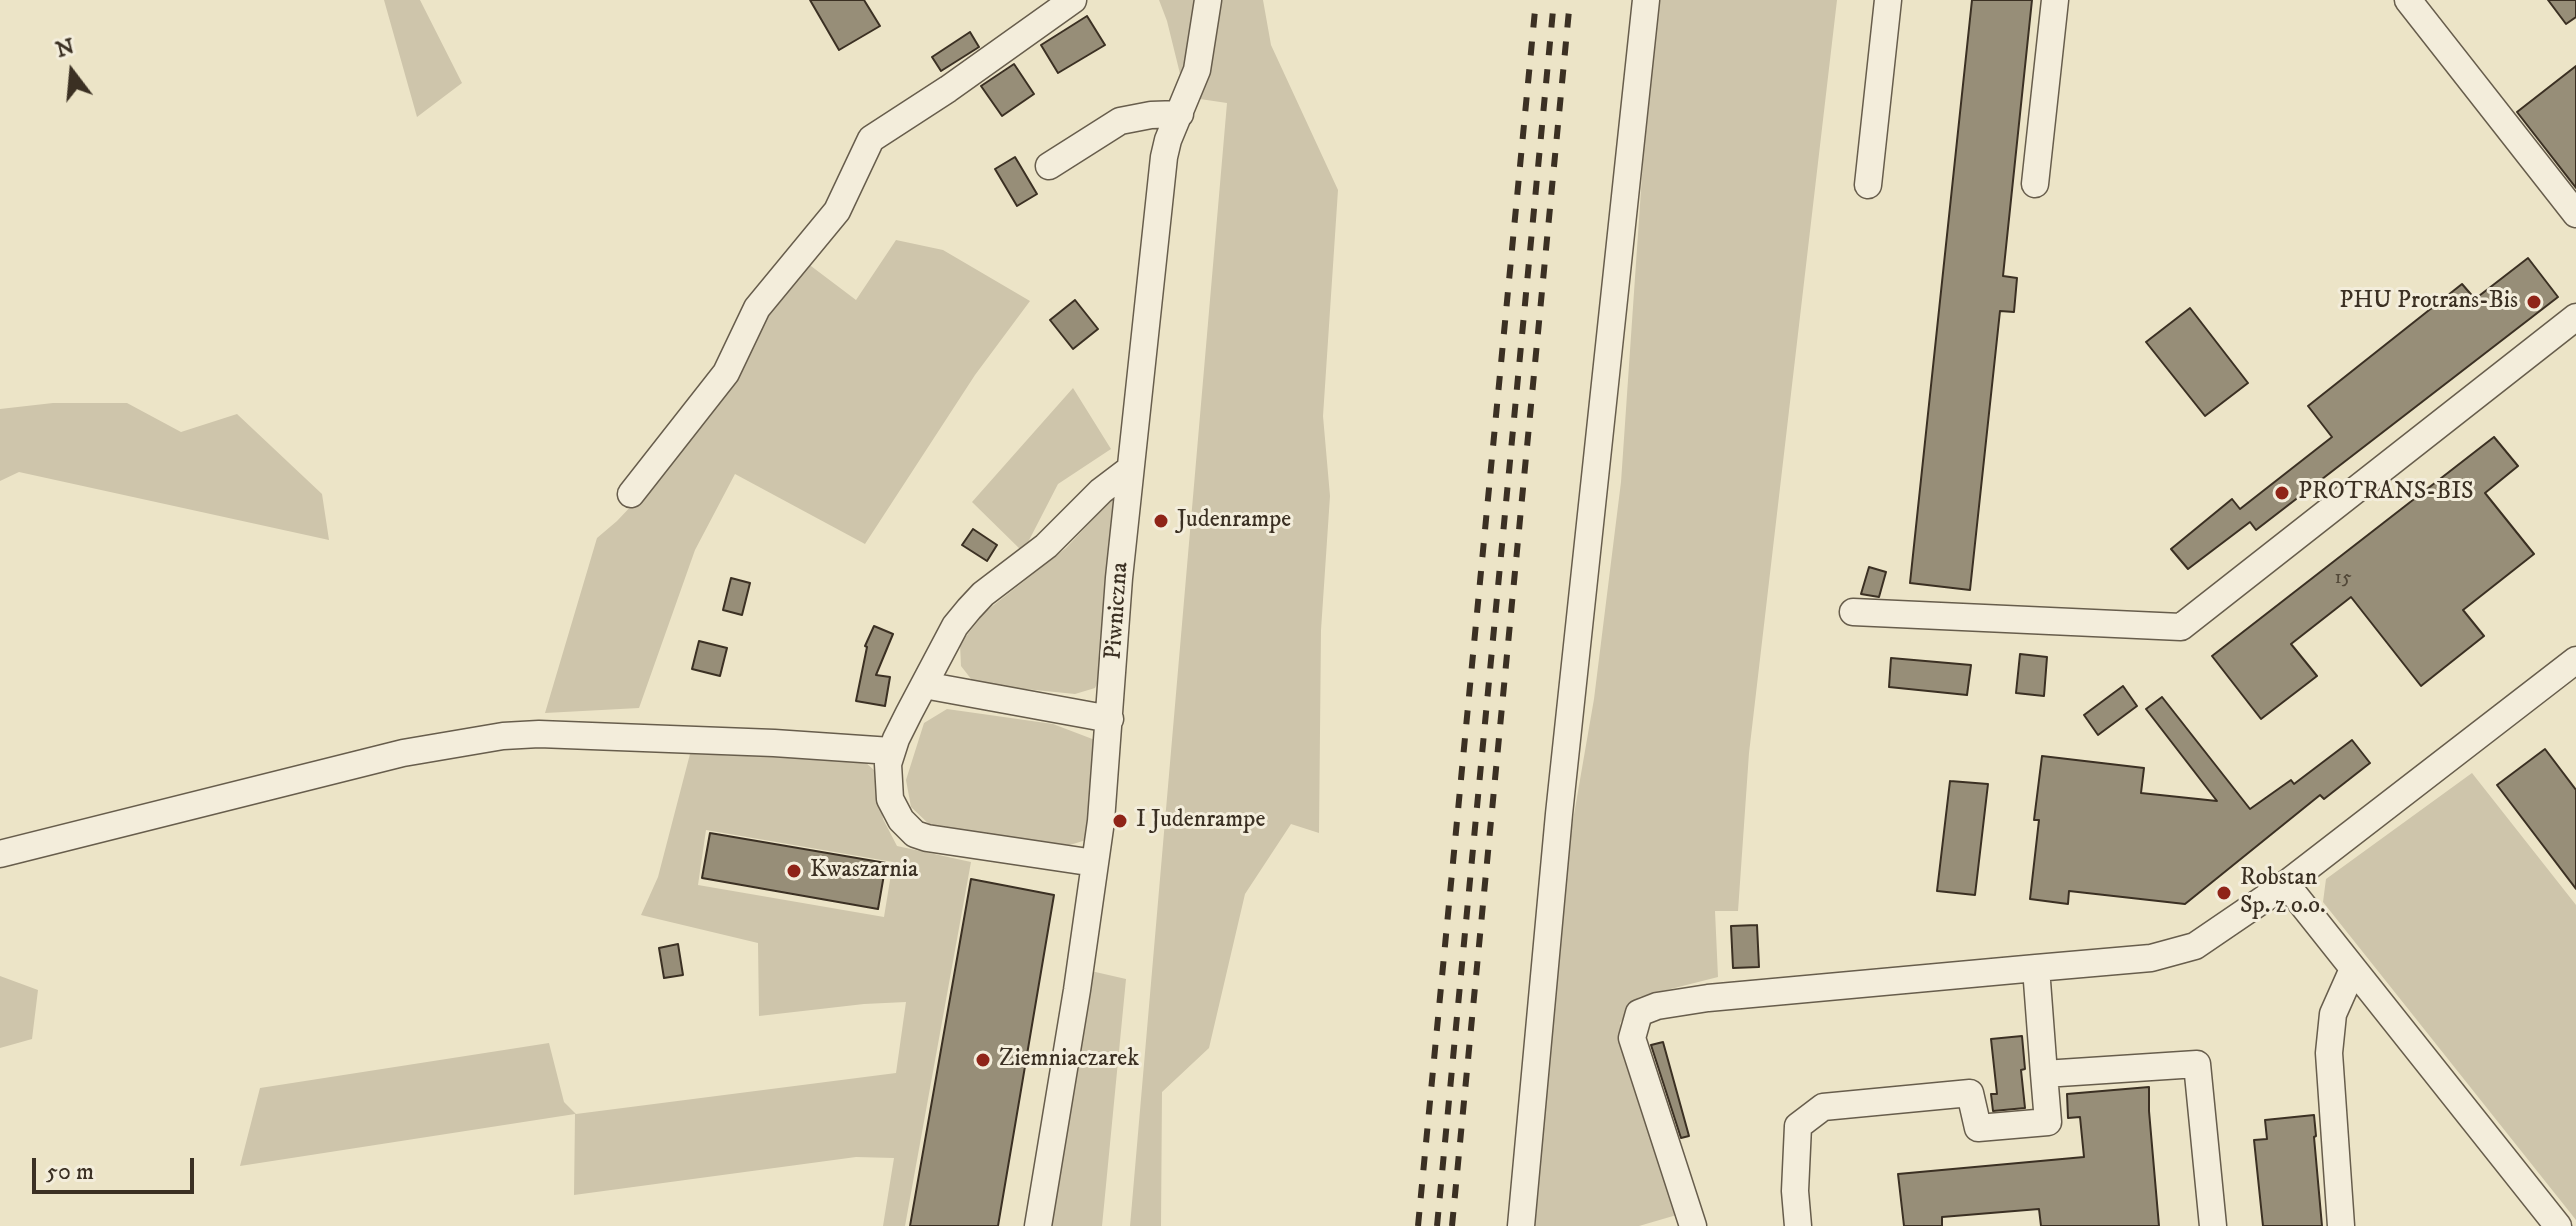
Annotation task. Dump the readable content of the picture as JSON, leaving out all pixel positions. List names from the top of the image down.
{
  "streets": {
    "street": ["Piwniczna"]
  },
  "places": [
    "PHU Protrans-Bis",
    "PROTRANS-BIS",
    "Judenrampe",
    "I Judenrampe",
    "Kwaszarnia",
    "Robstan Sp. z o.o.",
    "Ziemniaczarek"
  ],
  "house_numbers": ["15"],
  "scale_bar": "50 m",
  "north": "top"
}
